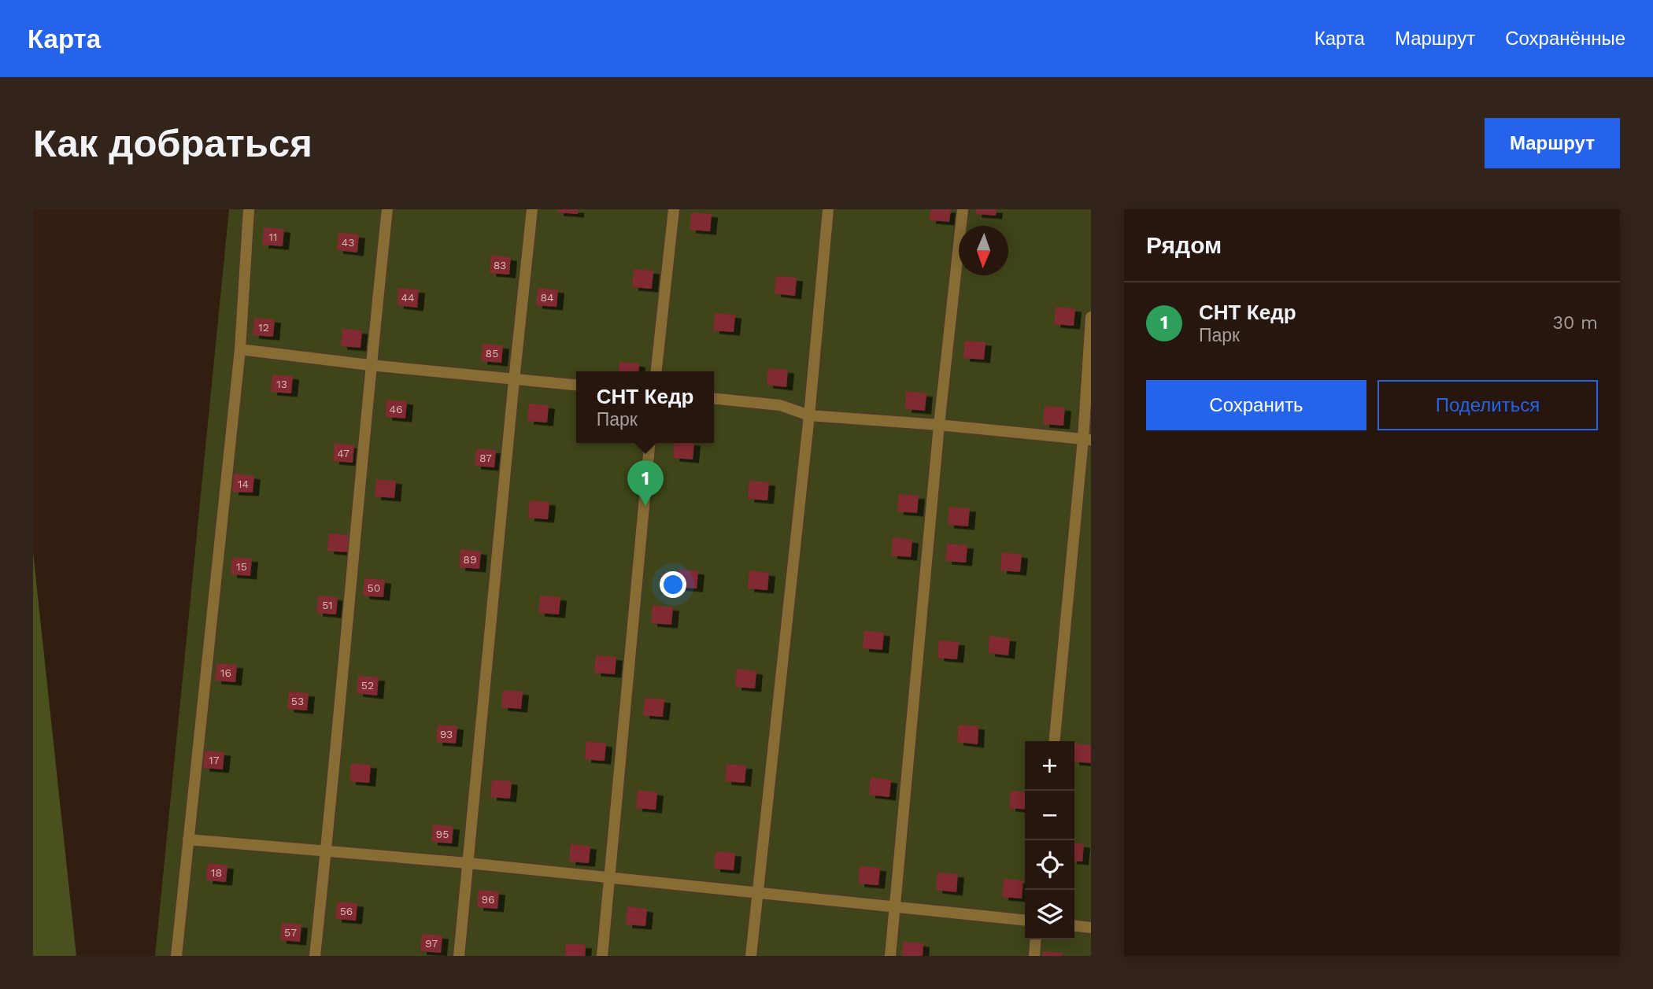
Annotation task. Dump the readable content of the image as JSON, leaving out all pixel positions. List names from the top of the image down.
{
  "house_numbers": [
    "11",
    "43",
    "83",
    "44",
    "84",
    "12",
    "85",
    "13",
    "46",
    "47",
    "87",
    "14",
    "89",
    "15",
    "50",
    "51",
    "16",
    "52",
    "53",
    "93",
    "17",
    "95",
    "18",
    "96",
    "56",
    "57",
    "97"
  ],
  "north": "bottom",
  "page": {
    "header": "Карта",
    "nav": ["Карта", "Маршрут", "Сохранённые"],
    "buttons": [
      "Маршрут",
      ["Сохранить", "Поделиться"]
    ],
    "title": "Как добраться",
    "heading": "Рядом",
    "list": [
      {
        "mark": "1",
        "name": "СНТ Кедр",
        "note": "Парк",
        "value": "30 m"
      }
    ],
    "popup": ["СНТ Кедр", "Парк"],
    "pins": "1",
    "map_buttons": ["+", "−"]
  }
}
